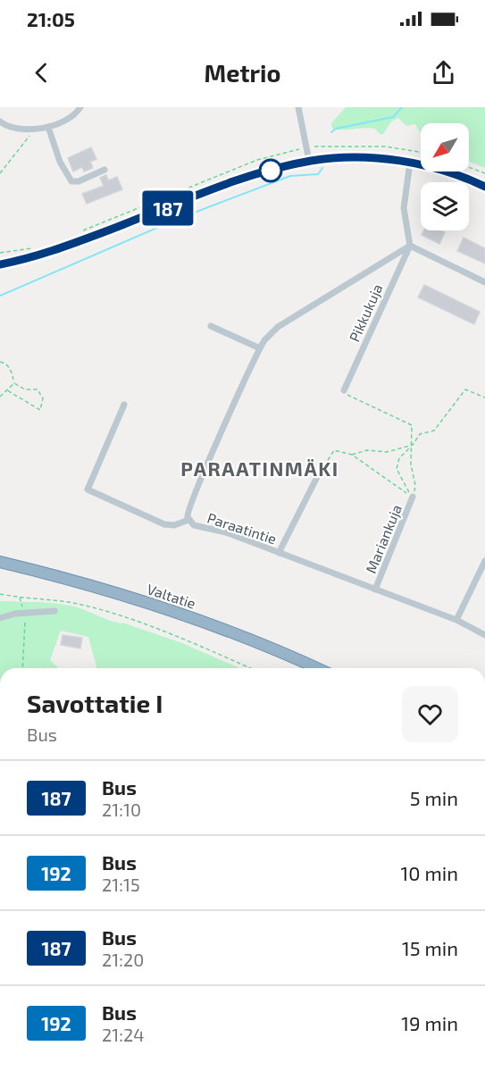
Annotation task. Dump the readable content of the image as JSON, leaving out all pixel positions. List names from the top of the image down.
{
  "streets": {
    "highway": ["Valtatie"],
    "street": ["Pikkukuja", "Paraatintie", "Mariankuja"]
  },
  "crossings": [
    ["Pikkukuja", "Paraatintie"],
    ["Paraatintie", "Mariankuja"]
  ],
  "districts": ["PARAATINMÄKI"],
  "lines": ["bus line 187"],
  "north": "bottom left",
  "page": {
    "status": "21:05",
    "header": "Metrio",
    "on_map": "187",
    "heading": ["Savottatie I", "Bus"],
    "list": [
      {
        "mark": "187",
        "name": "Bus",
        "note": "21:10",
        "value": "5 min"
      },
      {
        "mark": "192",
        "name": "Bus",
        "note": "21:15",
        "value": "10 min"
      },
      {
        "mark": "187",
        "name": "Bus",
        "note": "21:20",
        "value": "15 min"
      },
      {
        "mark": "192",
        "name": "Bus",
        "note": "21:24",
        "value": "19 min"
      }
    ]
  }
}
